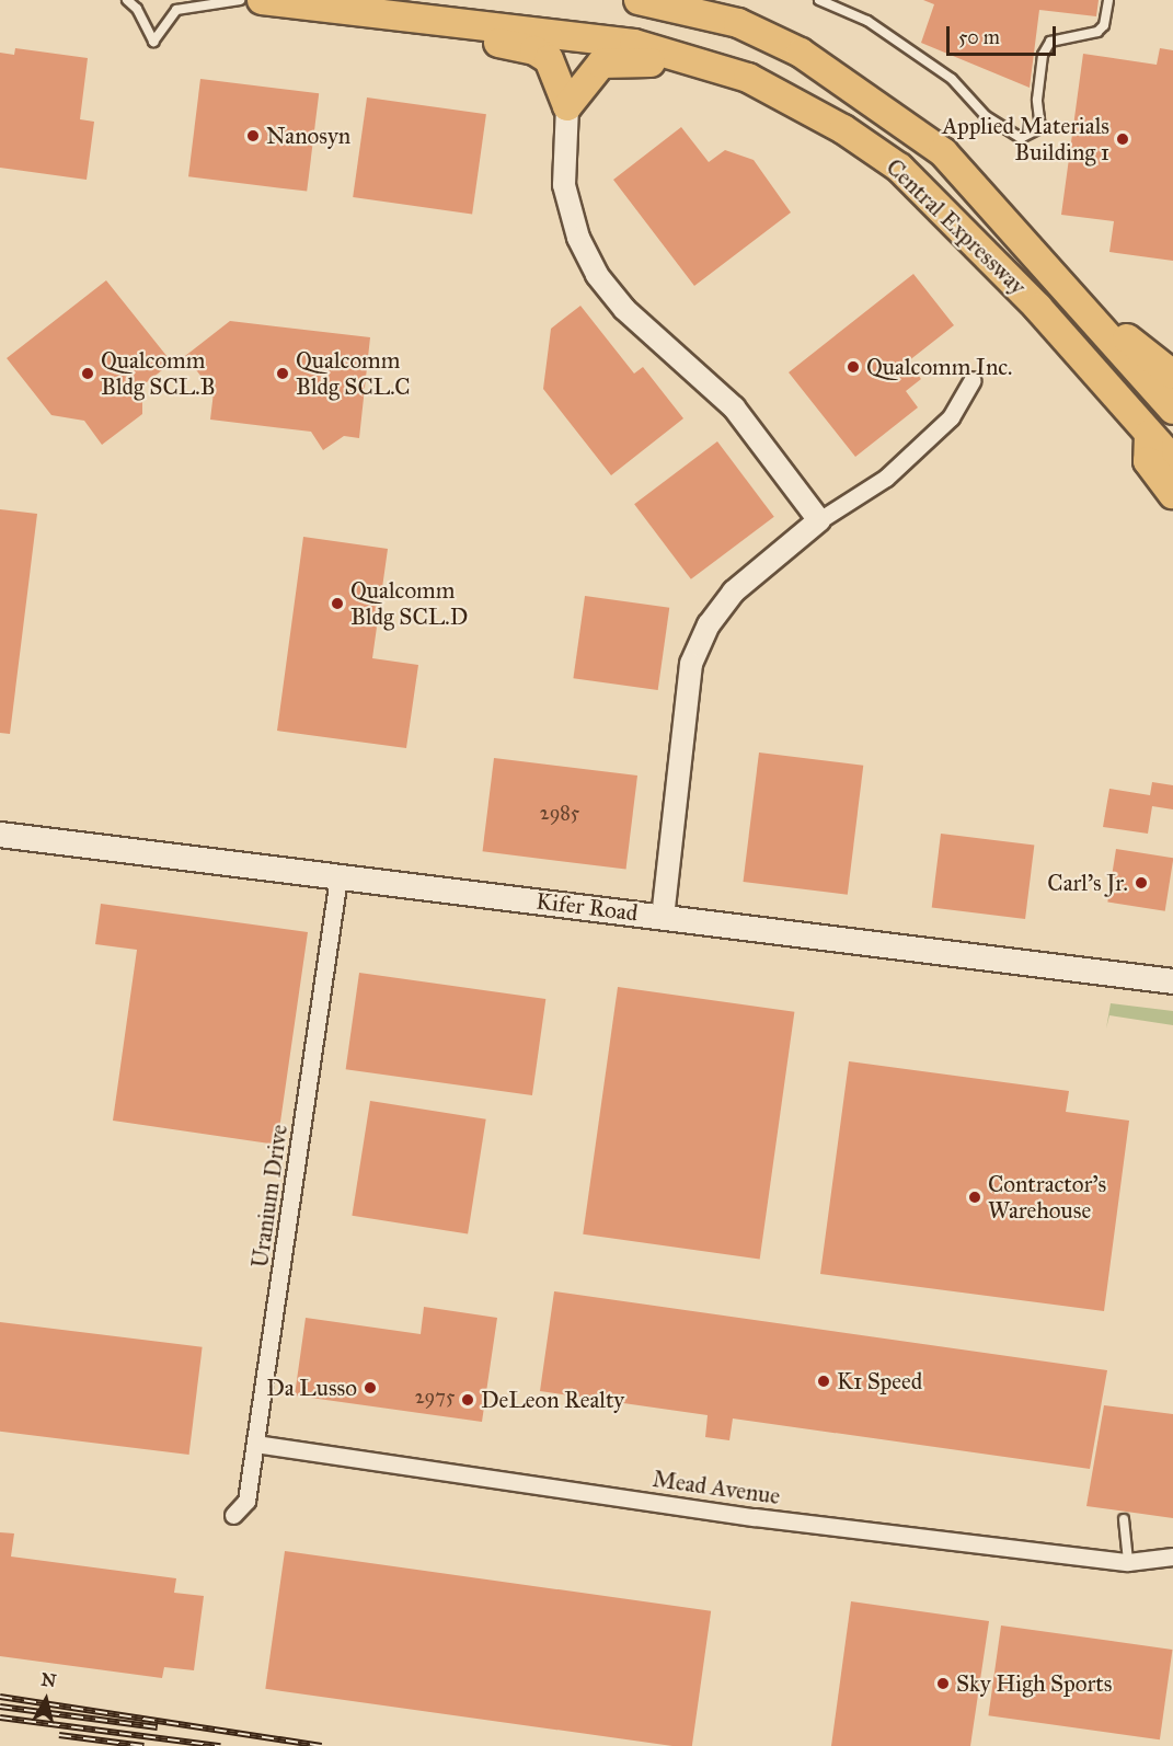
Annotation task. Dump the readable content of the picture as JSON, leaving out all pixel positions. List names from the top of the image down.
{
  "streets": {
    "highway": ["Central Expressway"],
    "main road": ["Kifer Road"],
    "street": ["Uranium Drive", "Mead Avenue"]
  },
  "crossings": [
    ["Kifer Road", "Uranium Drive"],
    ["Uranium Drive", "Mead Avenue"]
  ],
  "places": [
    "Nanosyn",
    "Applied Materials Building 1",
    "Qualcomm Inc.",
    "Qualcomm Bldg SCL.B",
    "Qualcomm Bldg SCL.C",
    "Qualcomm Bldg SCL.D",
    "Carl's Jr.",
    "Contractor's Warehouse",
    "K1 Speed",
    "Da Lusso",
    "DeLeon Realty",
    "Sky High Sports"
  ],
  "house_numbers": ["2985", "2975"],
  "scale_bar": "50 m",
  "north": "top"
}
